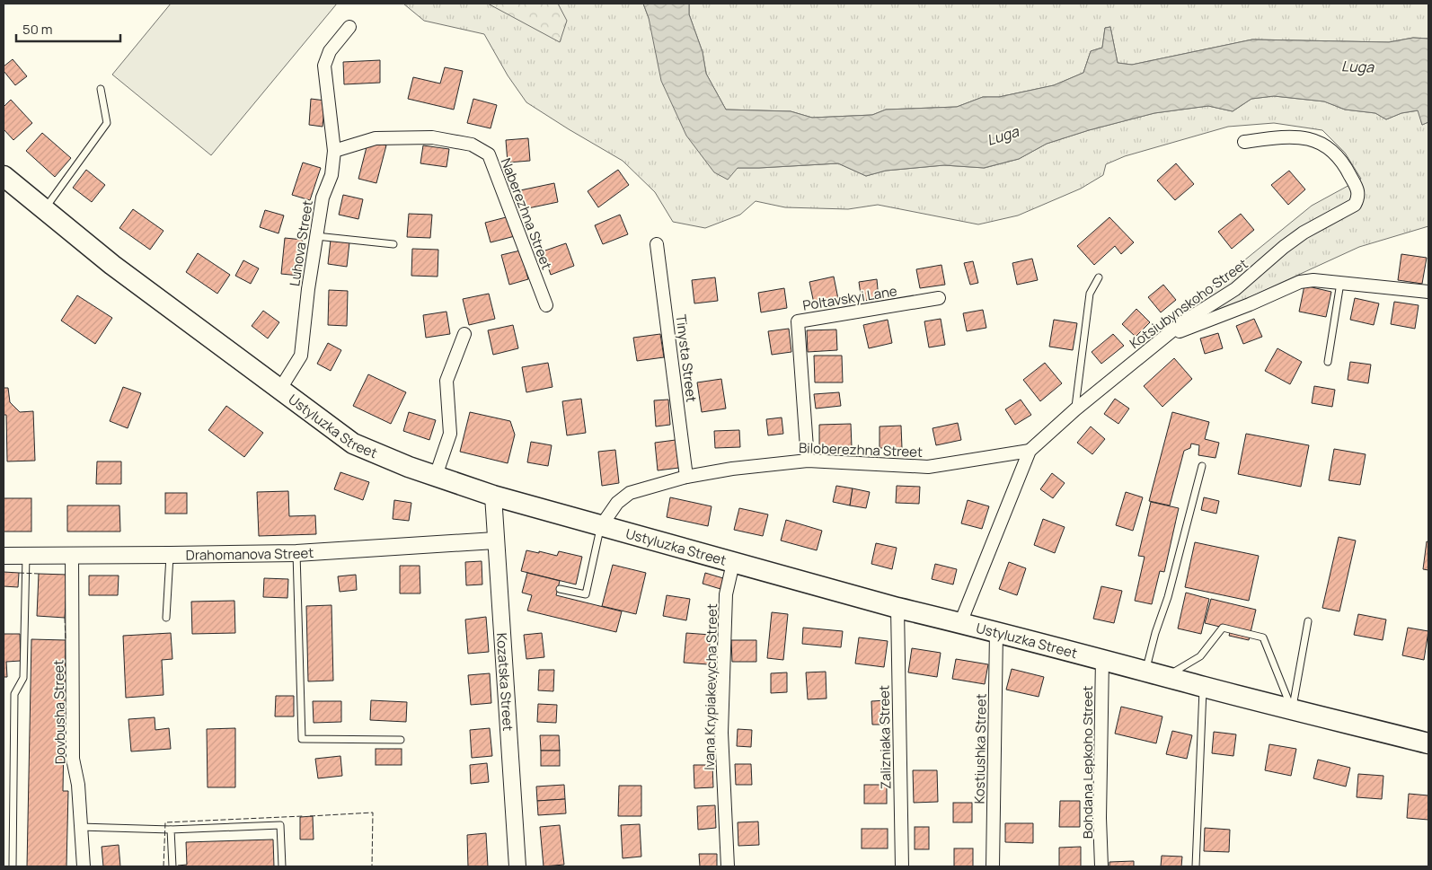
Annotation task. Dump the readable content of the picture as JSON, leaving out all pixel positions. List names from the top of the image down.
{
  "streets": {
    "main road": ["Ustyluzka Street"],
    "street": [
      "Naberezhna Street",
      "Luhova Street",
      "Poltavskyi Lane",
      "Kotsiubynskoho Street",
      "Tinysta Street",
      "Biloberezhna Street",
      "Drahomanova Street",
      "Kozatska Street",
      "Ivana Krypiakevycha Street",
      "Dovbusha Street",
      "Zalizniaka Street",
      "Kostiushka Street",
      "Bohdana Lepkoho Street"
    ]
  },
  "crossings": [
    ["Naberezhna Street", "Luhova Street"],
    ["Luhova Street", "Ustyluzka Street"],
    ["Poltavskyi Lane", "Biloberezhna Street"],
    ["Kotsiubynskoho Street", "Ustyluzka Street"],
    ["Kotsiubynskoho Street", "Biloberezhna Street"],
    ["Tinysta Street", "Biloberezhna Street"],
    ["Ustyluzka Street", "Biloberezhna Street"],
    ["Ustyluzka Street", "Kozatska Street"],
    ["Ustyluzka Street", "Ivana Krypiakevycha Street"],
    ["Ustyluzka Street", "Zalizniaka Street"],
    ["Ustyluzka Street", "Kostiushka Street"],
    ["Ustyluzka Street", "Bohdana Lepkoho Street"],
    ["Drahomanova Street", "Kozatska Street"],
    ["Drahomanova Street", "Dovbusha Street"]
  ],
  "water": ["Luga"],
  "scale_bar": "50 m"
}
